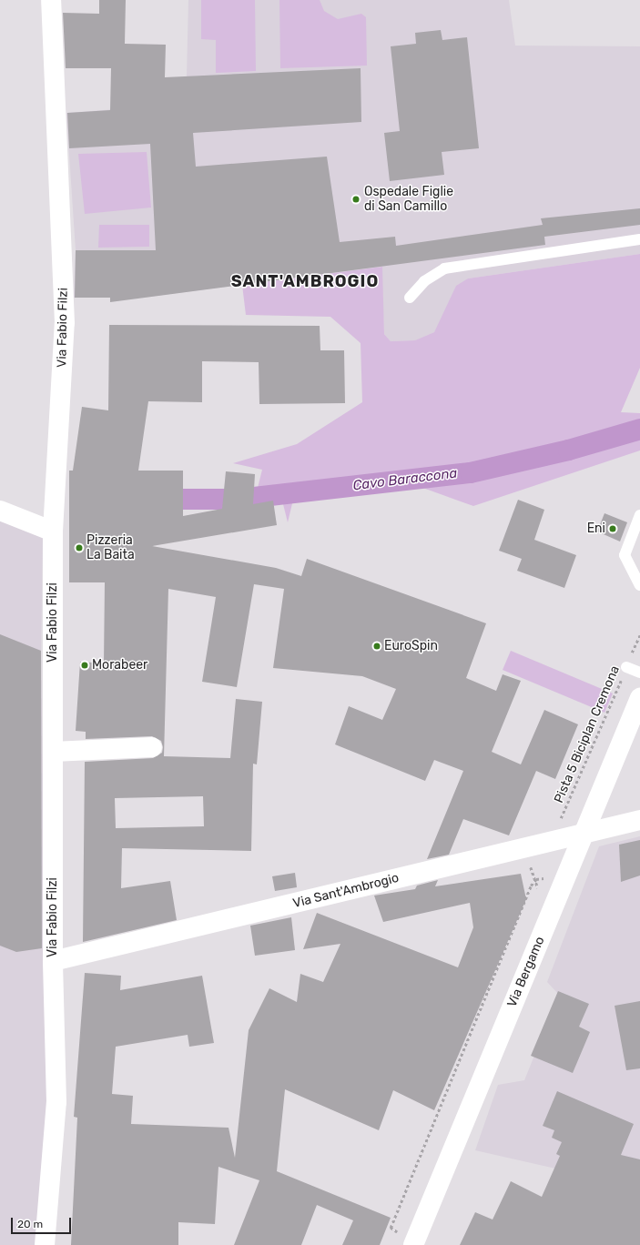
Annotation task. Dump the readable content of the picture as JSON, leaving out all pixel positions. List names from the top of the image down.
{
  "streets": {
    "street": ["Via Fabio Filzi", "Via Sant'Ambrogio", "Via Bergamo"],
    "path": ["Pista 5 Biciplan Cremona"]
  },
  "crossings": [
    ["Via Fabio Filzi", "Via Sant'Ambrogio"],
    ["Via Sant'Ambrogio", "Via Bergamo"]
  ],
  "districts": ["SANT'AMBROGIO"],
  "water": ["Cavo Baraccona"],
  "places": [
    "Ospedale Figlie di San Camillo",
    "Eni",
    "Pizzeria La Baita",
    "EuroSpin",
    "Morabeer"
  ],
  "scale_bar": "20 m"
}
